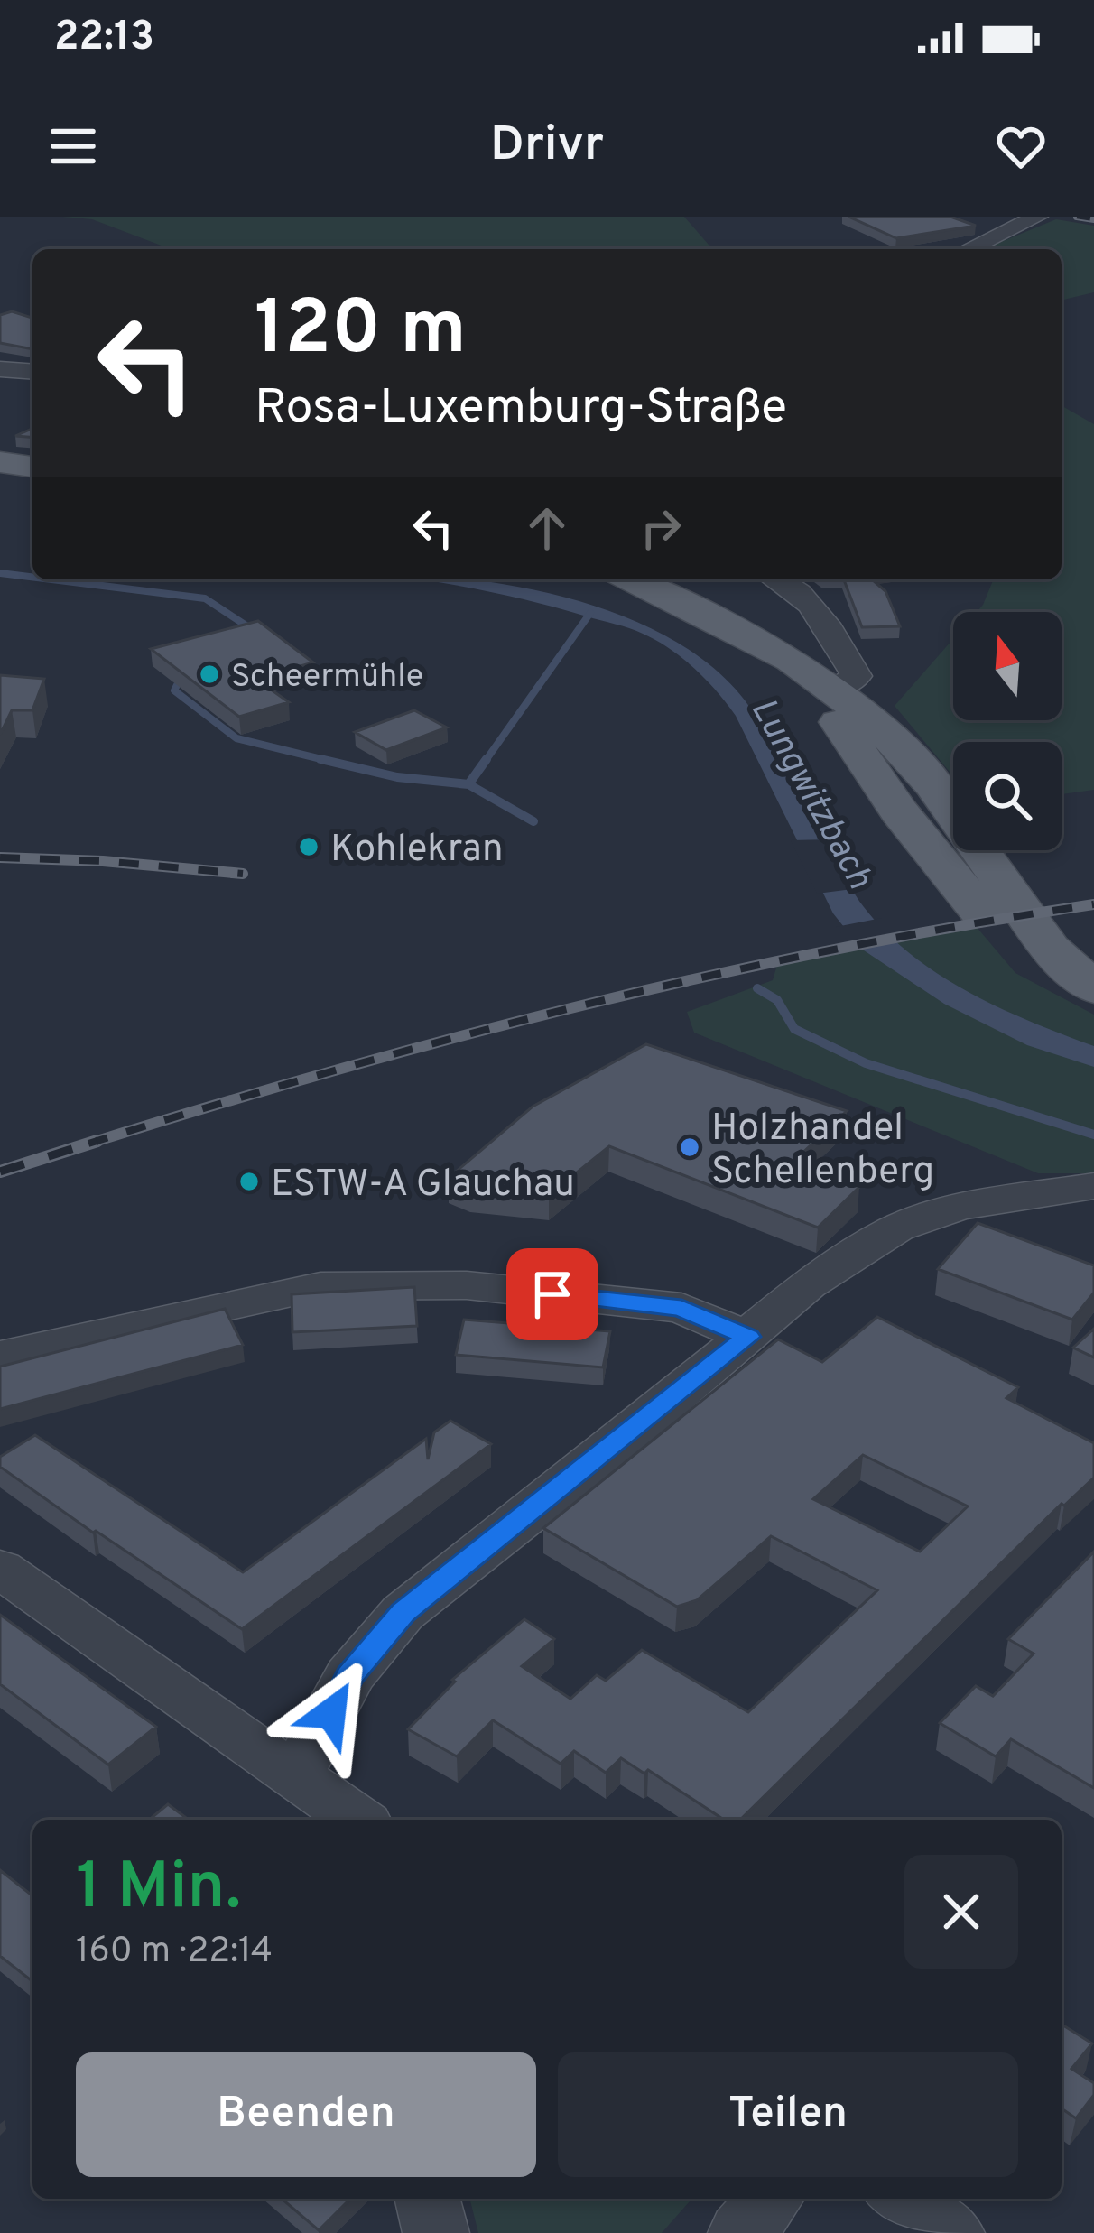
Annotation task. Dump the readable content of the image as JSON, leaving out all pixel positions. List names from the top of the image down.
{
  "water": ["Lungwitzbach"],
  "places": [
    "Scheermühle",
    "Kohlekran",
    "Holzhandel Schellenberg",
    "ESTW-A Glauchau"
  ],
  "north": "top",
  "page": {
    "status": "22:13",
    "header": "Drivr",
    "turn": ["120 m", "Rosa-Luxemburg-Straße"],
    "heading": ["1 Min.", "160 m · 22:14"],
    "buttons": ["Beenden", "Teilen"]
  }
}
